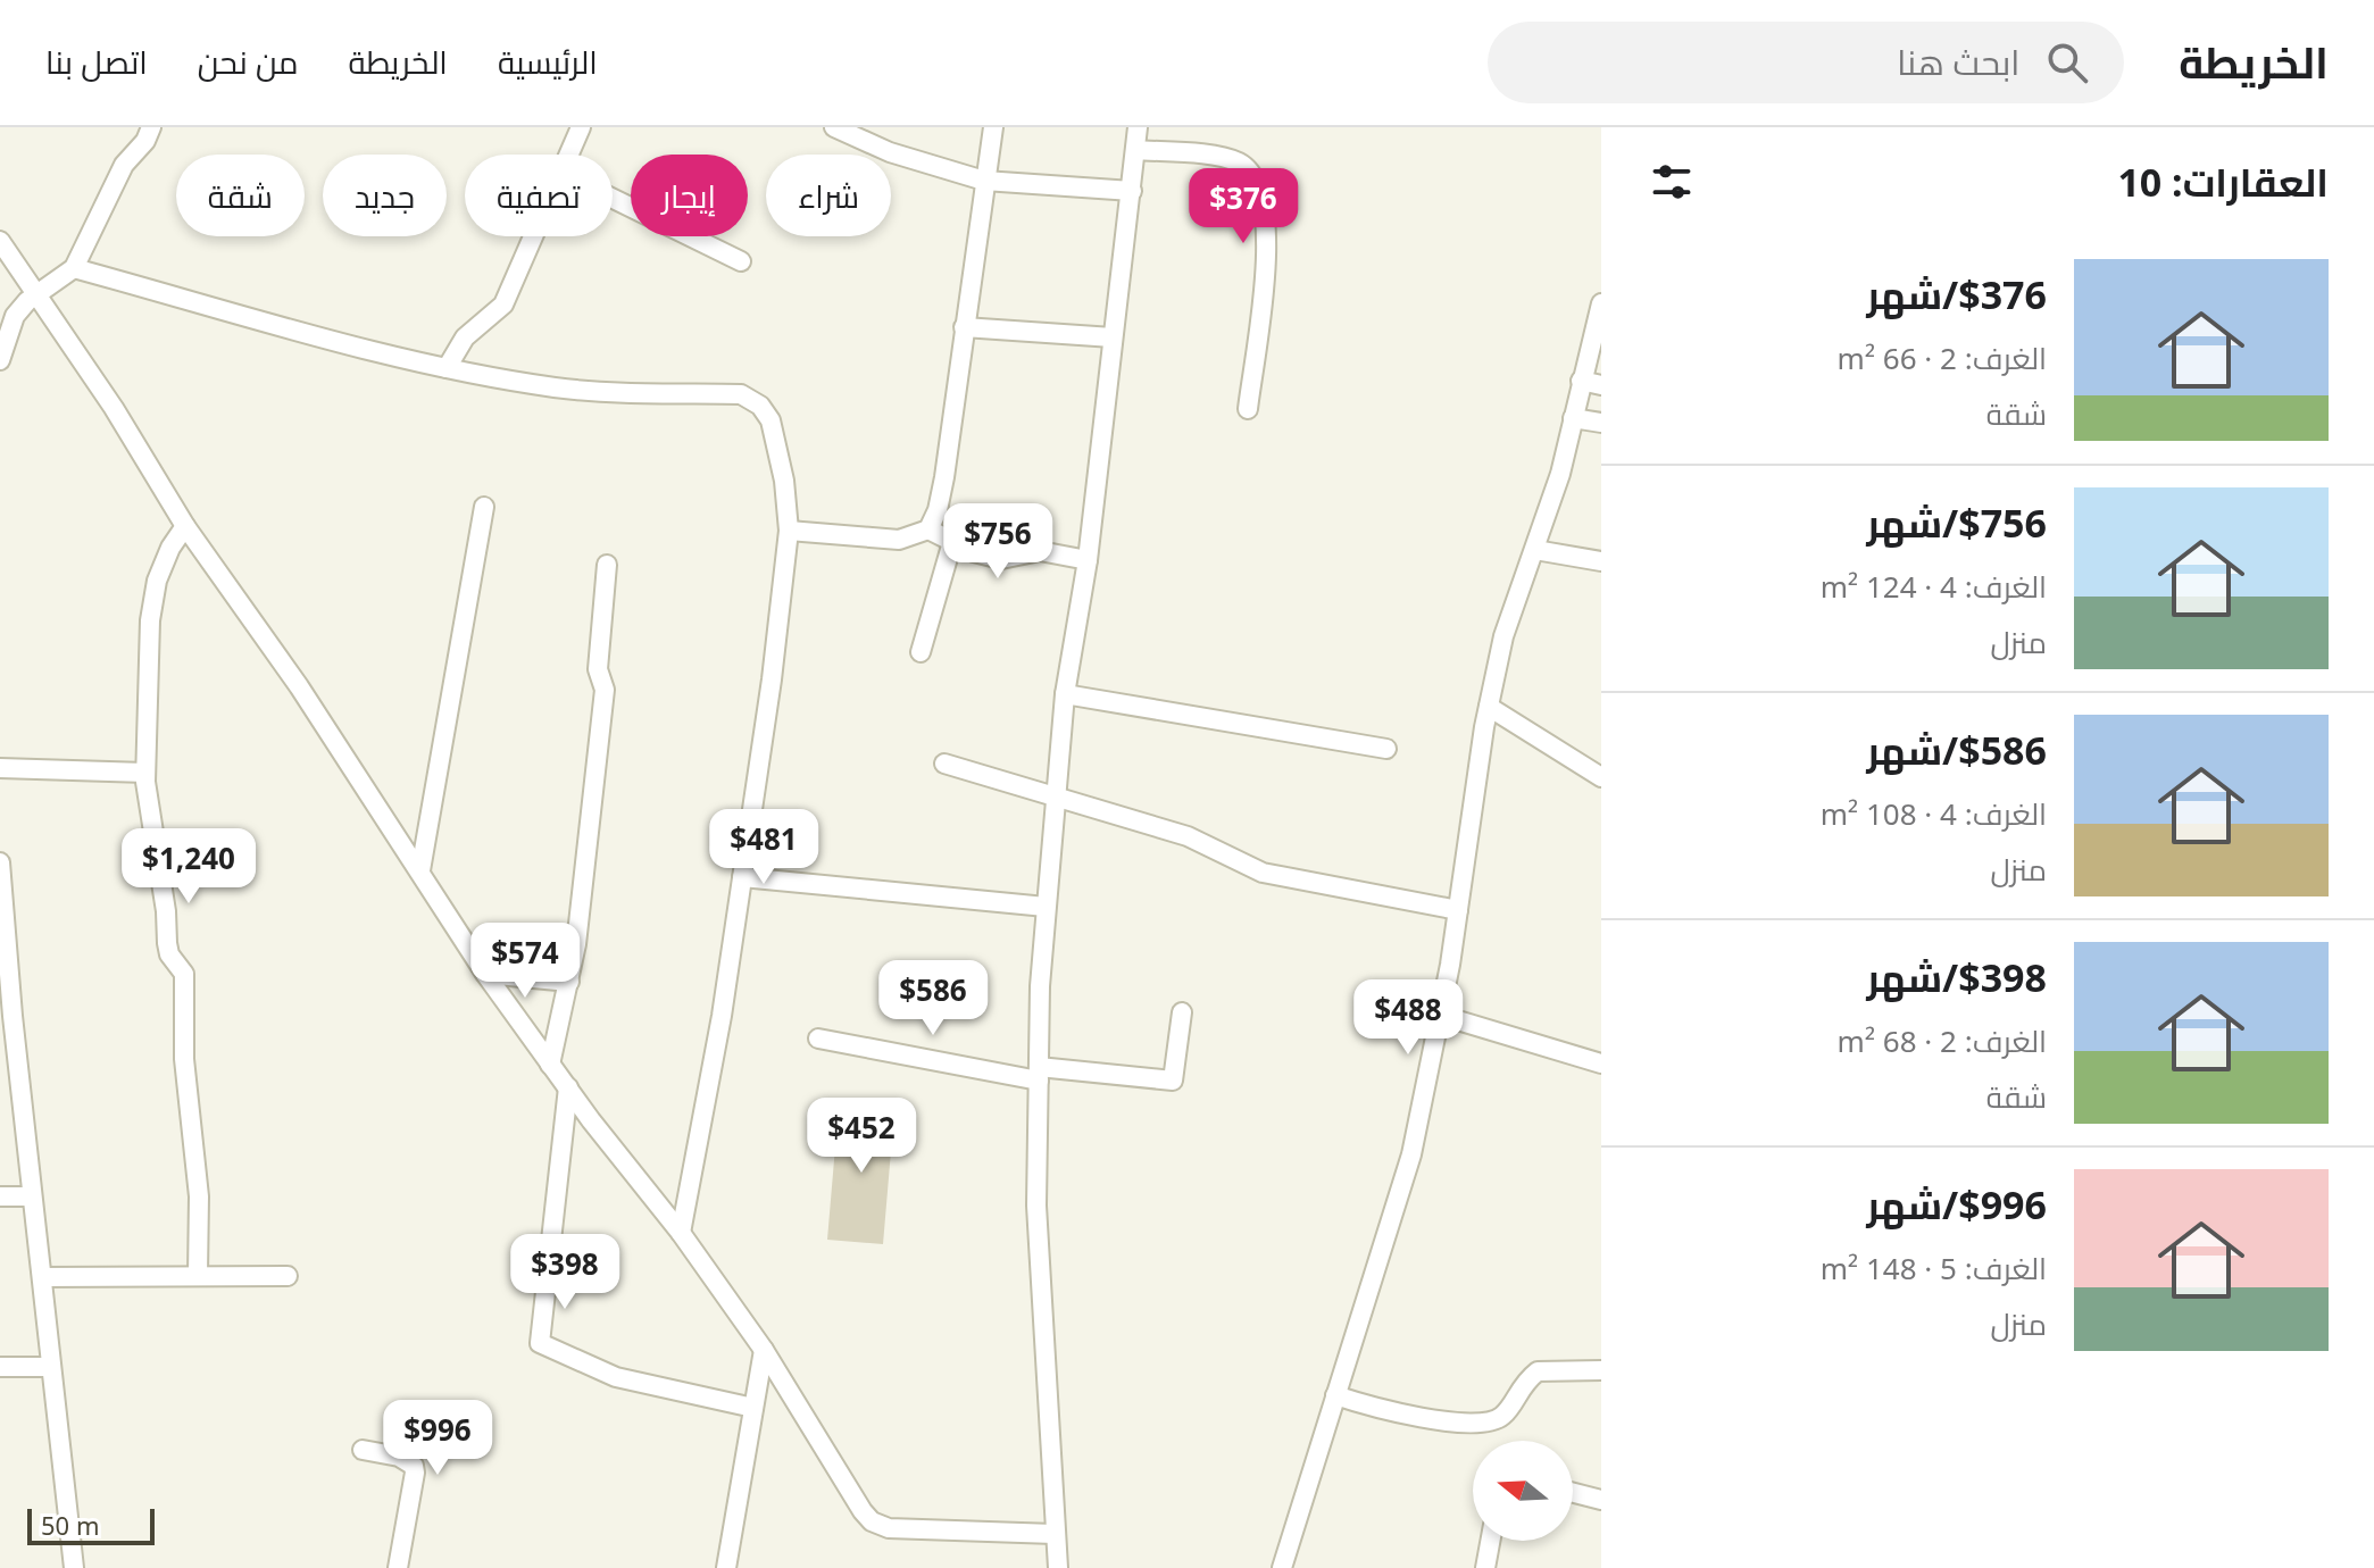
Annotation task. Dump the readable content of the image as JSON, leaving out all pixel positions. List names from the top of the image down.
{
  "scale_bar": "50 m",
  "north": "left",
  "page": {
    "header": "الخريطة",
    "search": "ابحث هنا",
    "nav": [
      "الرئيسية",
      "الخريطة",
      "من نحن",
      "اتصل بنا"
    ],
    "heading": "العقارات: 10",
    "chip": [
      "شراء",
      "إيجار",
      "تصفية",
      "جديد",
      "شقة"
    ],
    "price": [
      "$376",
      "$756",
      "$481",
      "$1,240",
      "$574",
      "$586",
      "$488",
      "$452",
      "$398",
      "$996"
    ],
    "list": [
      {
        "name": "$376/شهر",
        "note": "الغرف: 2 · 66 m² · شقة"
      },
      {
        "name": "$756/شهر",
        "note": "الغرف: 4 · 124 m² · منزل"
      },
      {
        "name": "$586/شهر",
        "note": "الغرف: 4 · 108 m² · منزل"
      },
      {
        "name": "$398/شهر",
        "note": "الغرف: 2 · 68 m² · شقة"
      },
      {
        "name": "$996/شهر",
        "note": "الغرف: 5 · 148 m² · منزل"
      }
    ],
    "scale": "50 m"
  }
}
